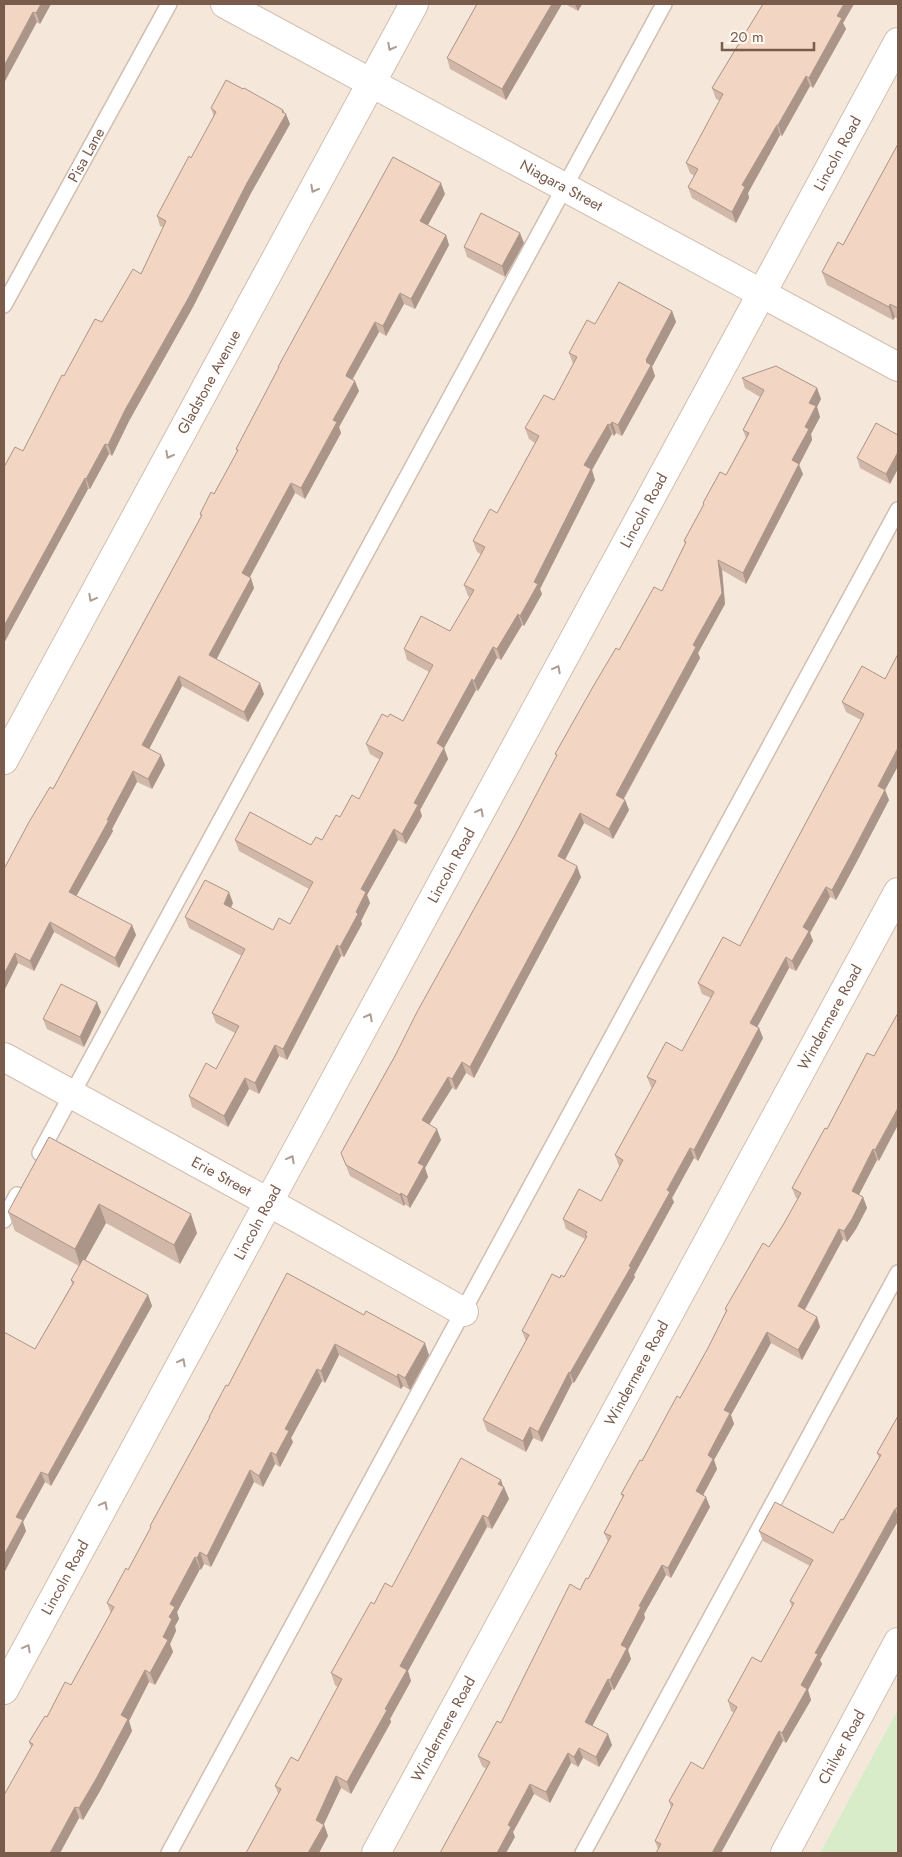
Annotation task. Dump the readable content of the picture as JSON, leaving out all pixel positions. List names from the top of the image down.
{
  "streets": {
    "street": [
      "Lincoln Road",
      "Niagara Street",
      "Gladstone Avenue",
      "Windermere Road",
      "Erie Street",
      "Chilver Road"
    ],
    "lane": ["Pisa Lane"]
  },
  "crossings": [
    ["Lincoln Road", "Niagara Street"],
    ["Lincoln Road", "Erie Street"],
    ["Niagara Street", "Gladstone Avenue"]
  ],
  "one_way": ["Lincoln Road", "Gladstone Avenue"],
  "scale_bar": "20 m"
}
